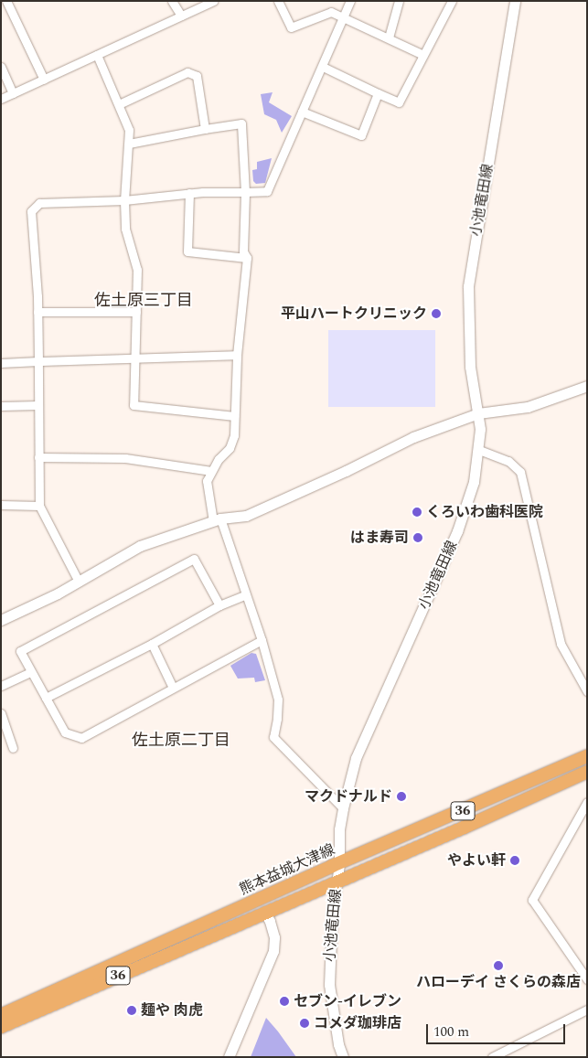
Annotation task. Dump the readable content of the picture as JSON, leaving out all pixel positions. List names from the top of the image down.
{
  "streets": {
    "main road": ["小池竜田線", "36", "熊本益城大津線"]
  },
  "crossings": [
    ["小池竜田線", "熊本益城大津線"]
  ],
  "districts": ["佐土原三丁目", "佐土原二丁目"],
  "places": [
    "平山ハートクリニック",
    "くろいわ歯科医院",
    "はま寿司",
    "マクドナルド",
    "やよい軒",
    "ハローデイ さくらの森店",
    "セブン-イレブン",
    "麺や 肉虎",
    "コメダ珈琲店"
  ],
  "scale_bar": "100 m"
}
